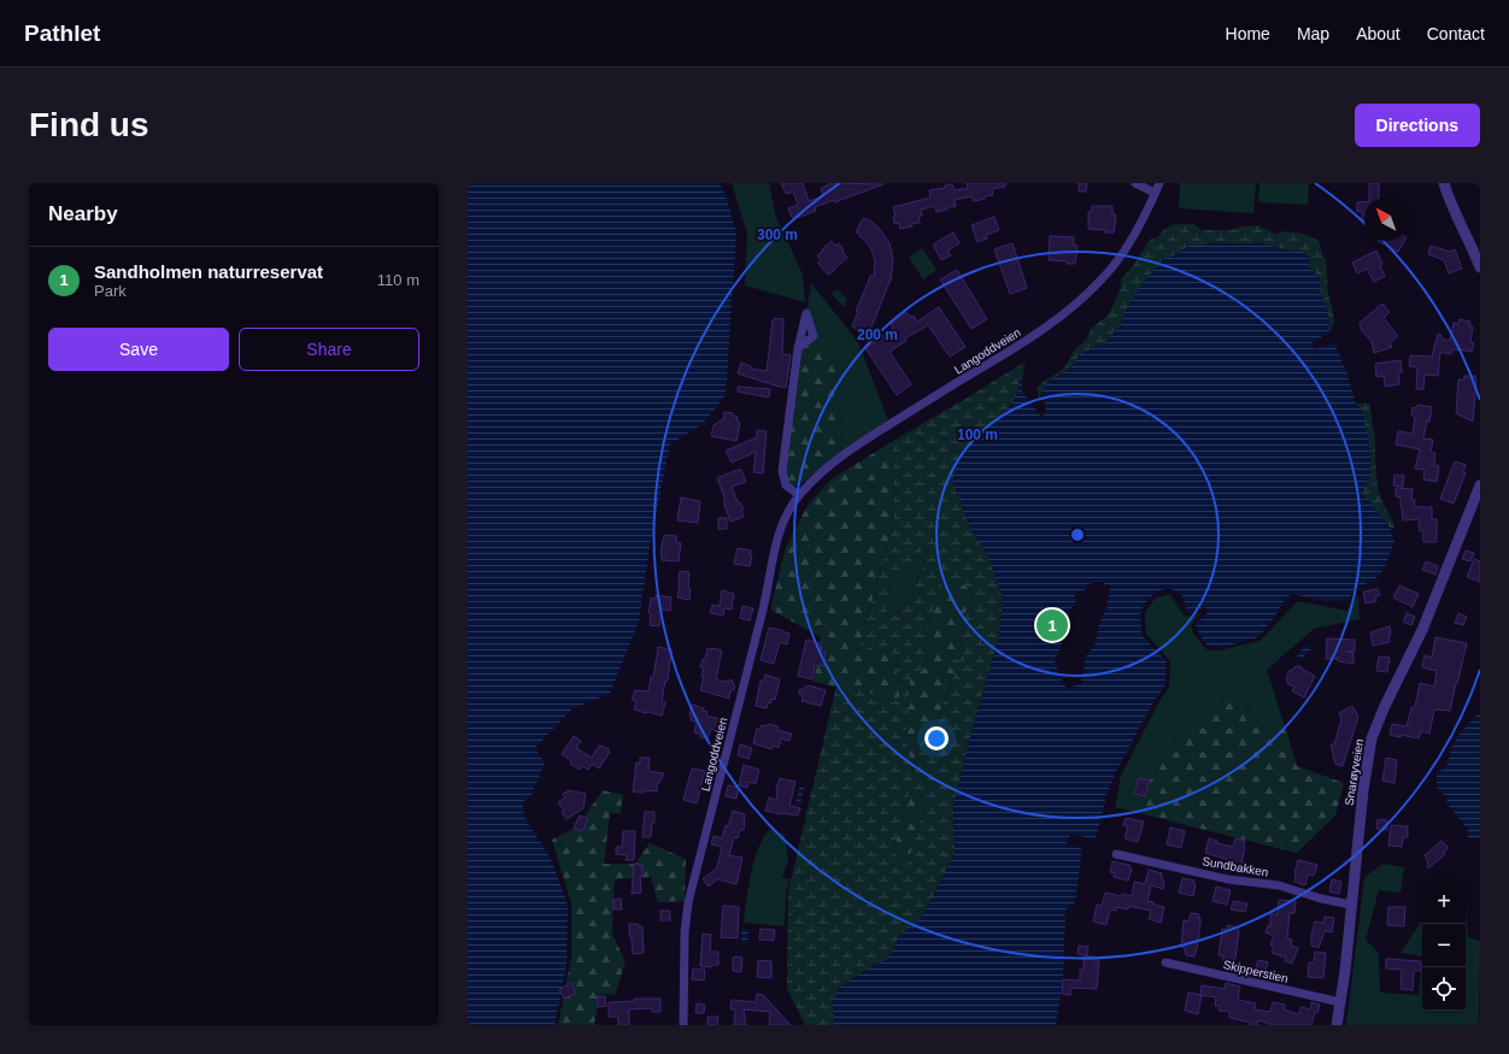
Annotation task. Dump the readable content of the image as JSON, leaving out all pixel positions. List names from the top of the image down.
{
  "streets": {
    "street": [
      "Langoddveien",
      "Snarøyveien",
      "Sundbakken",
      "Skipperstien"
    ]
  },
  "crossings": [
    ["Snarøyveien", "Sundbakken"],
    ["Snarøyveien", "Skipperstien"]
  ],
  "north": "top left",
  "page": {
    "header": "Pathlet",
    "nav": [
      "Home",
      "Map",
      "About",
      "Contact"
    ],
    "buttons": [
      "Directions",
      ["Save", "Share"]
    ],
    "title": "Find us",
    "heading": "Nearby",
    "list": [
      {
        "mark": "1",
        "name": "Sandholmen naturreservat",
        "note": "Park",
        "value": "110 m"
      }
    ],
    "pins": "1",
    "map_buttons": ["+", "−"]
  },
  "rings": ["300 m", "200 m", "100 m"]
}
